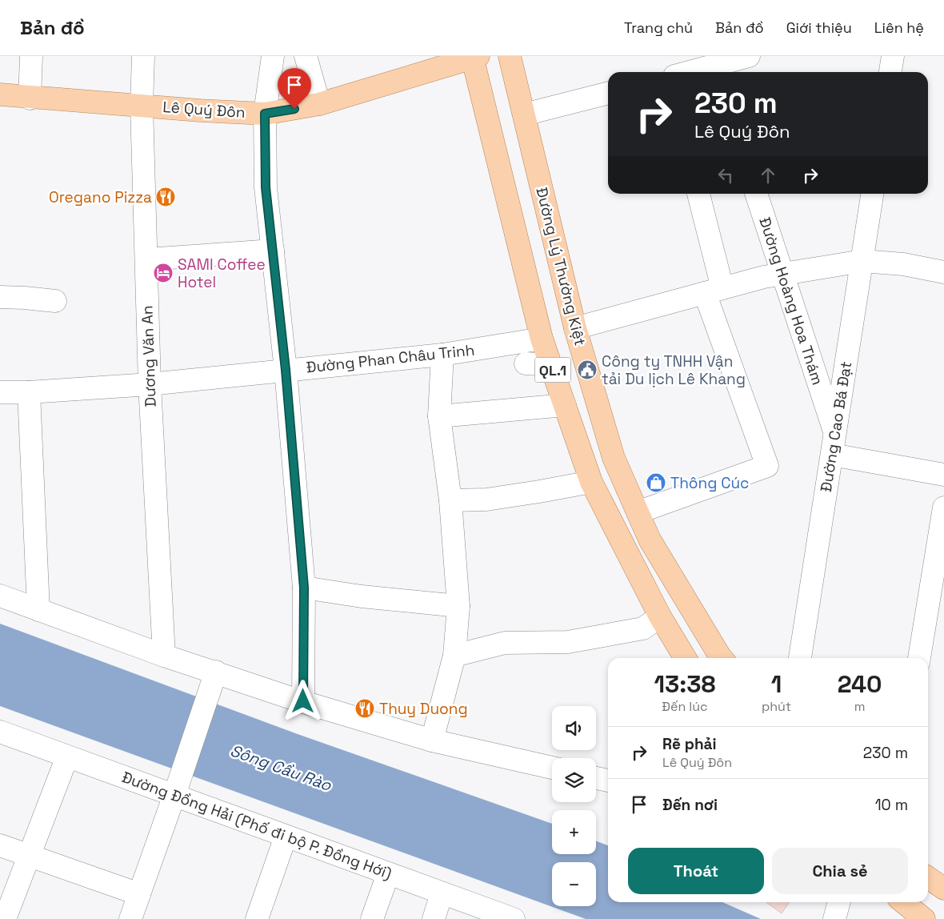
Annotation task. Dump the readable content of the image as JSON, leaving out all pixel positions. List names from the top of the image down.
{
  "streets": {
    "main road": ["Lê Quý Đôn", "Đường Lý Thường Kiệt", "QL.1"],
    "street": [
      "Đường Hoàng Hoa Thám",
      "Dương Văn An",
      "Đường Phan Châu Trinh",
      "Đường Cao Bá Đạt",
      "Đường Đồng Hải (Phố đi bộ P. Đồng Hới)"
    ]
  },
  "crossings": [
    ["Lê Quý Đôn", "Dương Văn An"],
    ["Lê Quý Đôn", "QL.1"],
    ["Đường Hoàng Hoa Thám", "Đường Cao Bá Đạt"],
    ["Dương Văn An", "Đường Phan Châu Trinh"],
    ["Đường Phan Châu Trinh", "QL.1"]
  ],
  "water": ["Sông Cầu Rào"],
  "places": {
    "restaurant": ["Oregano Pizza", "Thuy Duong"],
    "hotel": ["SAMI Coffee Hotel"],
    "public building": ["Công ty TNHH Vận tải Du lịch Lê Khang"],
    "shop": ["Thông Cúc"]
  },
  "page": {
    "header": "Bản đồ",
    "nav": [
      "Trang chủ",
      "Bản đồ",
      "Giới thiệu",
      "Liên hệ"
    ],
    "turn": ["230 m", "Lê Quý Đôn"],
    "eta": [
      "13:38",
      "Đến lúc",
      "1",
      "phút",
      "240",
      "m"
    ],
    "map_buttons": ["+", "−"],
    "list": [
      {
        "name": "Rẽ phải",
        "note": "Lê Quý Đôn",
        "value": "230 m"
      },
      {
        "name": "Đến nơi",
        "value": "10 m"
      }
    ],
    "buttons": ["Thoát", "Chia sẻ"]
  }
}
